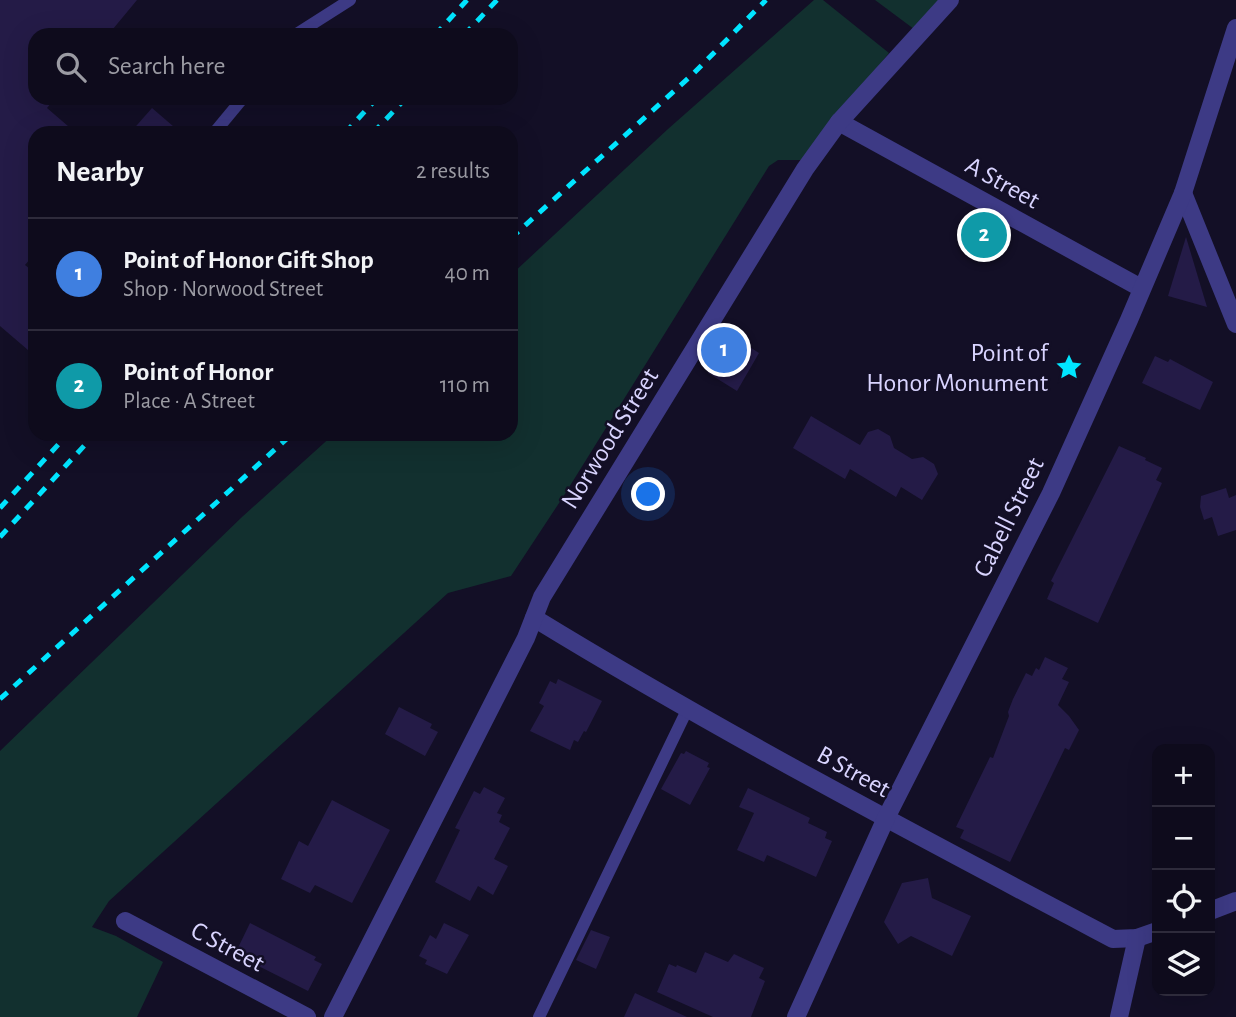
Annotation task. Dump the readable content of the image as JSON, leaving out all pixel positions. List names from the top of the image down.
{
  "streets": {
    "street": [
      "A Street",
      "Norwood Street",
      "Cabell Street",
      "B Street",
      "C Street"
    ]
  },
  "crossings": [
    ["A Street", "Norwood Street"],
    ["A Street", "Cabell Street"],
    ["Norwood Street", "B Street"],
    ["Cabell Street", "B Street"]
  ],
  "places": {
    "place": ["Point of Honor Monument"]
  },
  "page": {
    "search": "Search here",
    "heading": ["Nearby", "2 results"],
    "pins": ["2", "1"],
    "list": [
      {
        "mark": "1",
        "name": "Point of Honor Gift Shop",
        "note": "Shop · Norwood Street",
        "value": "40 m"
      },
      {
        "mark": "2",
        "name": "Point of Honor",
        "note": "Place · A Street",
        "value": "110 m"
      }
    ],
    "map_buttons": ["+", "−"]
  }
}
